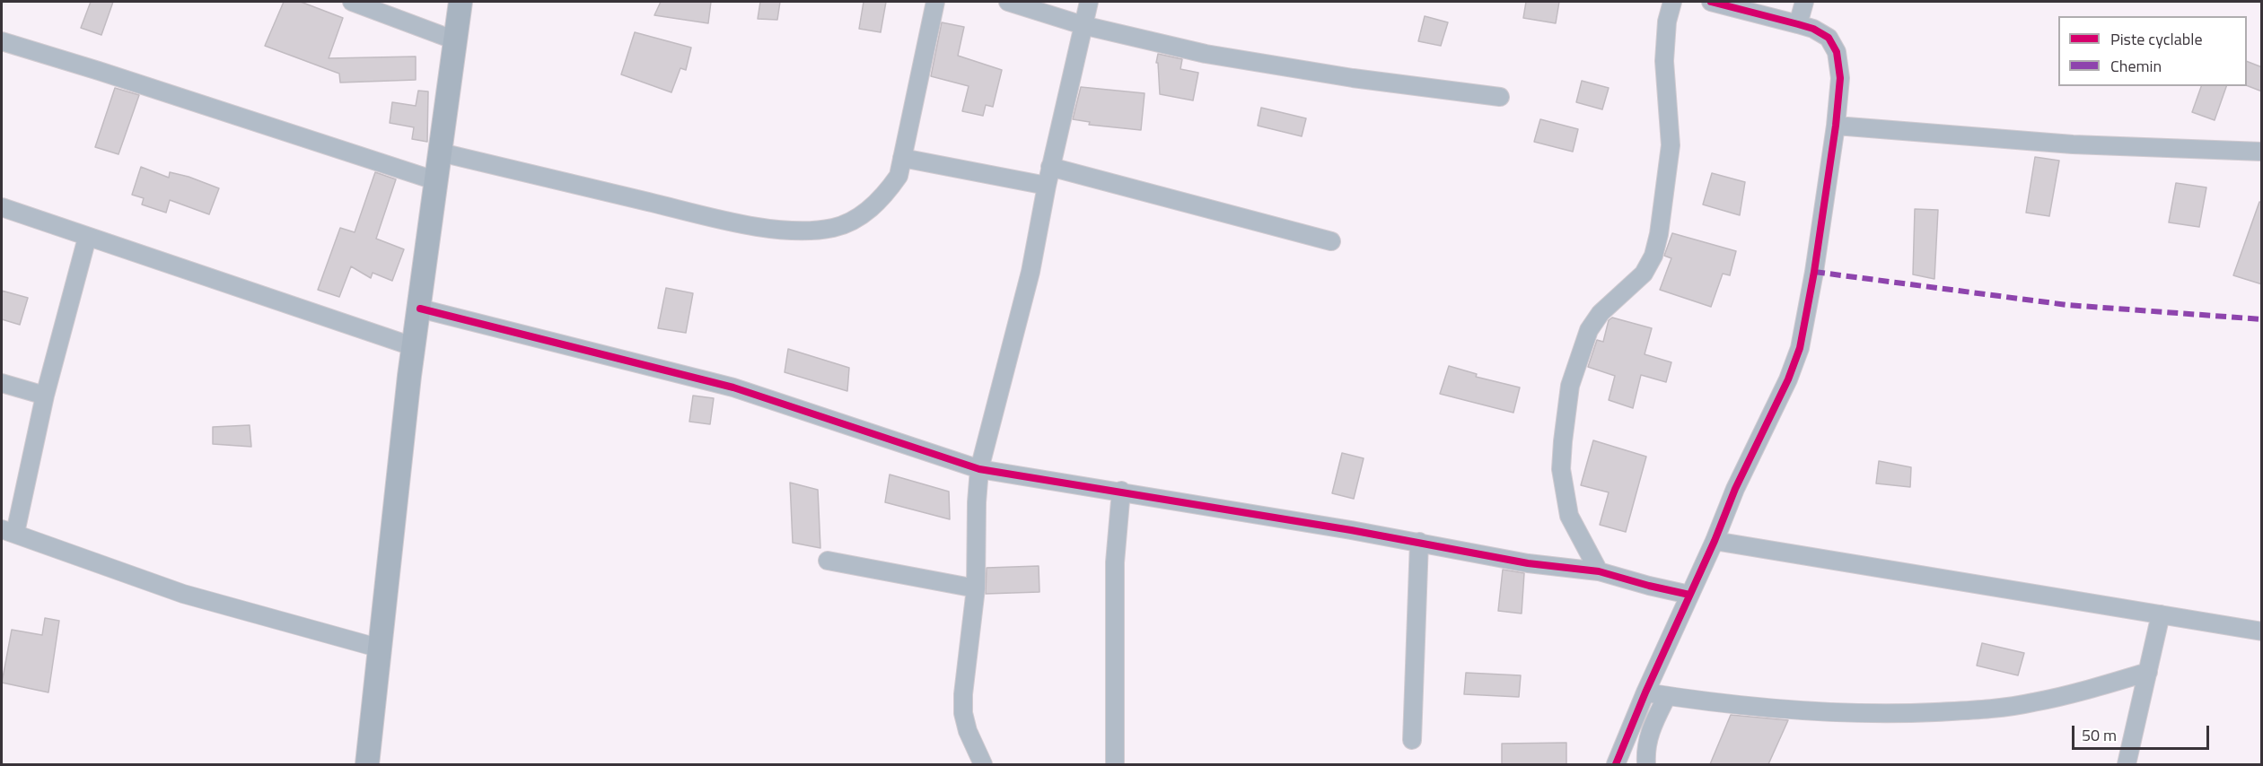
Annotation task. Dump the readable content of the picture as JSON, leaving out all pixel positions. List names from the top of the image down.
{
  "legend": ["Piste cyclable", "Chemin"],
  "scale_bar": "50 m"
}
